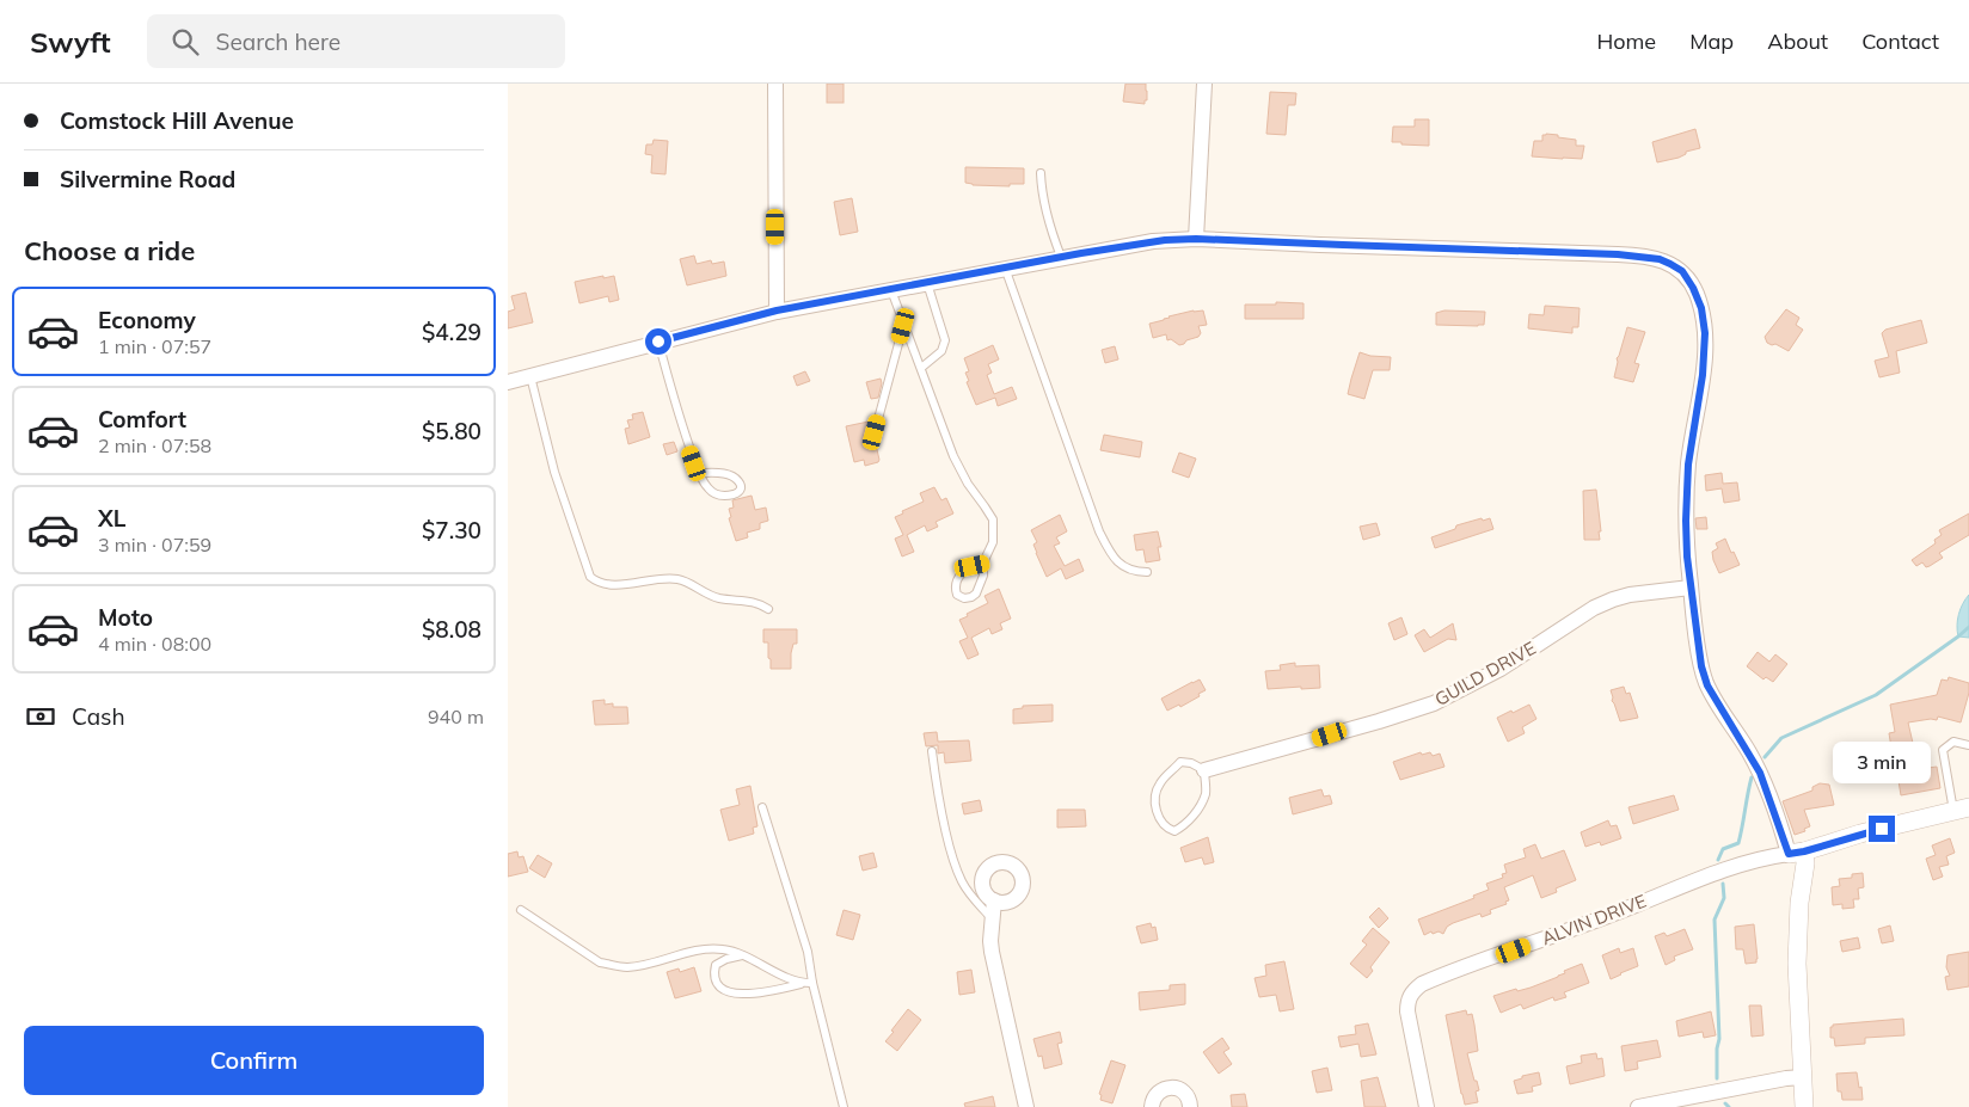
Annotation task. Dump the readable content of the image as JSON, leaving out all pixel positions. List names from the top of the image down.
{
  "streets": {
    "street": ["GUILD DRIVE", "ALVIN DRIVE"]
  },
  "page": {
    "header": "Swyft",
    "search": "Search here",
    "nav": [
      "Home",
      "Map",
      "About",
      "Contact"
    ],
    "banner": ["Comstock Hill Avenue", "Silvermine Road"],
    "heading": "Choose a ride",
    "list": [
      {
        "name": "Economy",
        "note": "1 min · 07:57",
        "value": "$4.29"
      },
      {
        "name": "Comfort",
        "note": "2 min · 07:58",
        "value": "$5.80"
      },
      {
        "name": "XL",
        "note": "3 min · 07:59",
        "value": "$7.30"
      },
      {
        "name": "Moto",
        "note": "4 min · 08:00",
        "value": "$8.08"
      }
    ],
    "pay": ["Cash", "940 m"],
    "bubble": "3 min",
    "buttons": "Confirm"
  }
}
